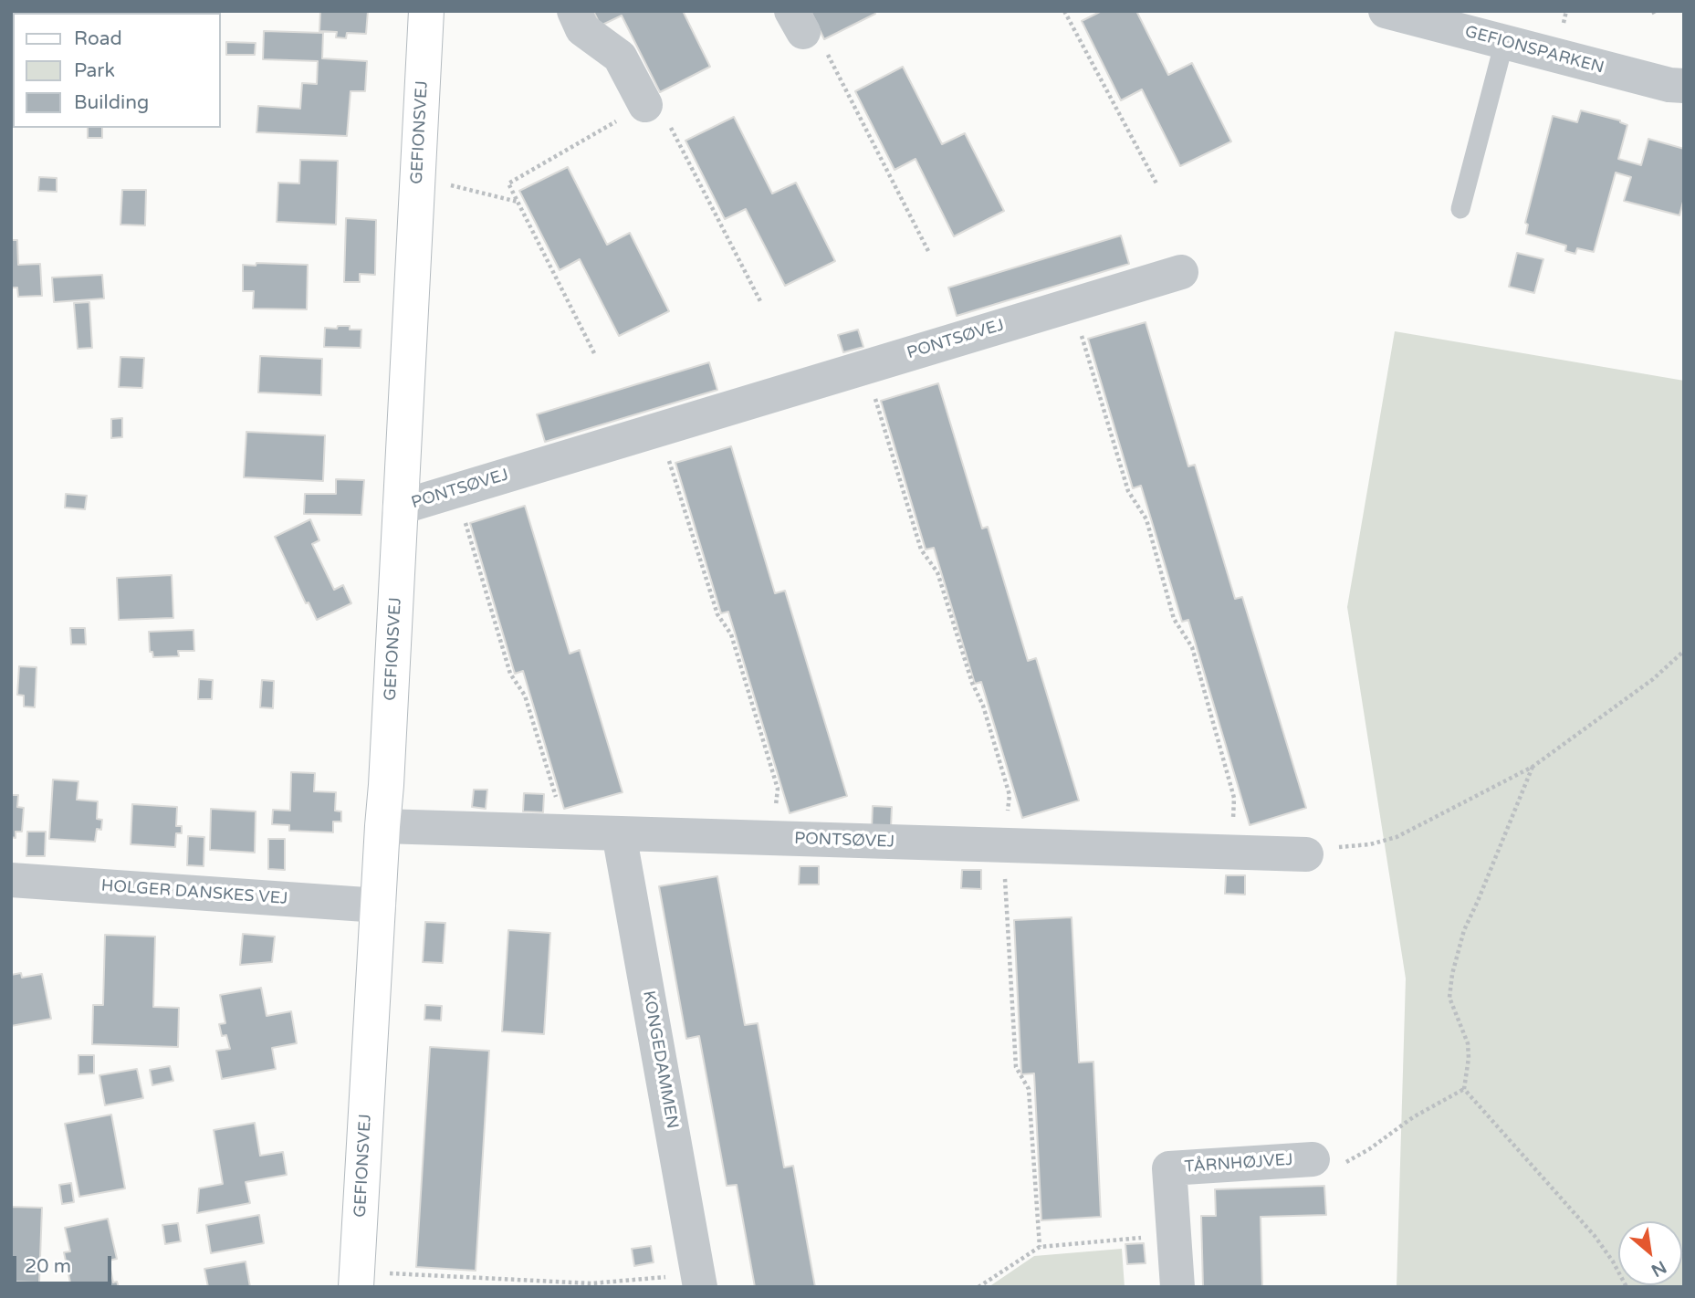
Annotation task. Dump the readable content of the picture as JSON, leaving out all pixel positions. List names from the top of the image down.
{
  "streets": {
    "main road": ["GEFIONSVEJ"],
    "street": [
      "GEFIONSPARKEN",
      "PONTSØVEJ",
      "HOLGER DANSKES VEJ",
      "KONGEDAMMEN",
      "TÅRNHØJVEJ"
    ]
  },
  "crossings": [
    ["GEFIONSVEJ", "PONTSØVEJ"],
    ["GEFIONSVEJ", "HOLGER DANSKES VEJ"],
    ["PONTSØVEJ", "KONGEDAMMEN"]
  ],
  "legend": ["Road", "Park", "Building"],
  "scale_bar": "20 m",
  "north": "bottom right"
}
